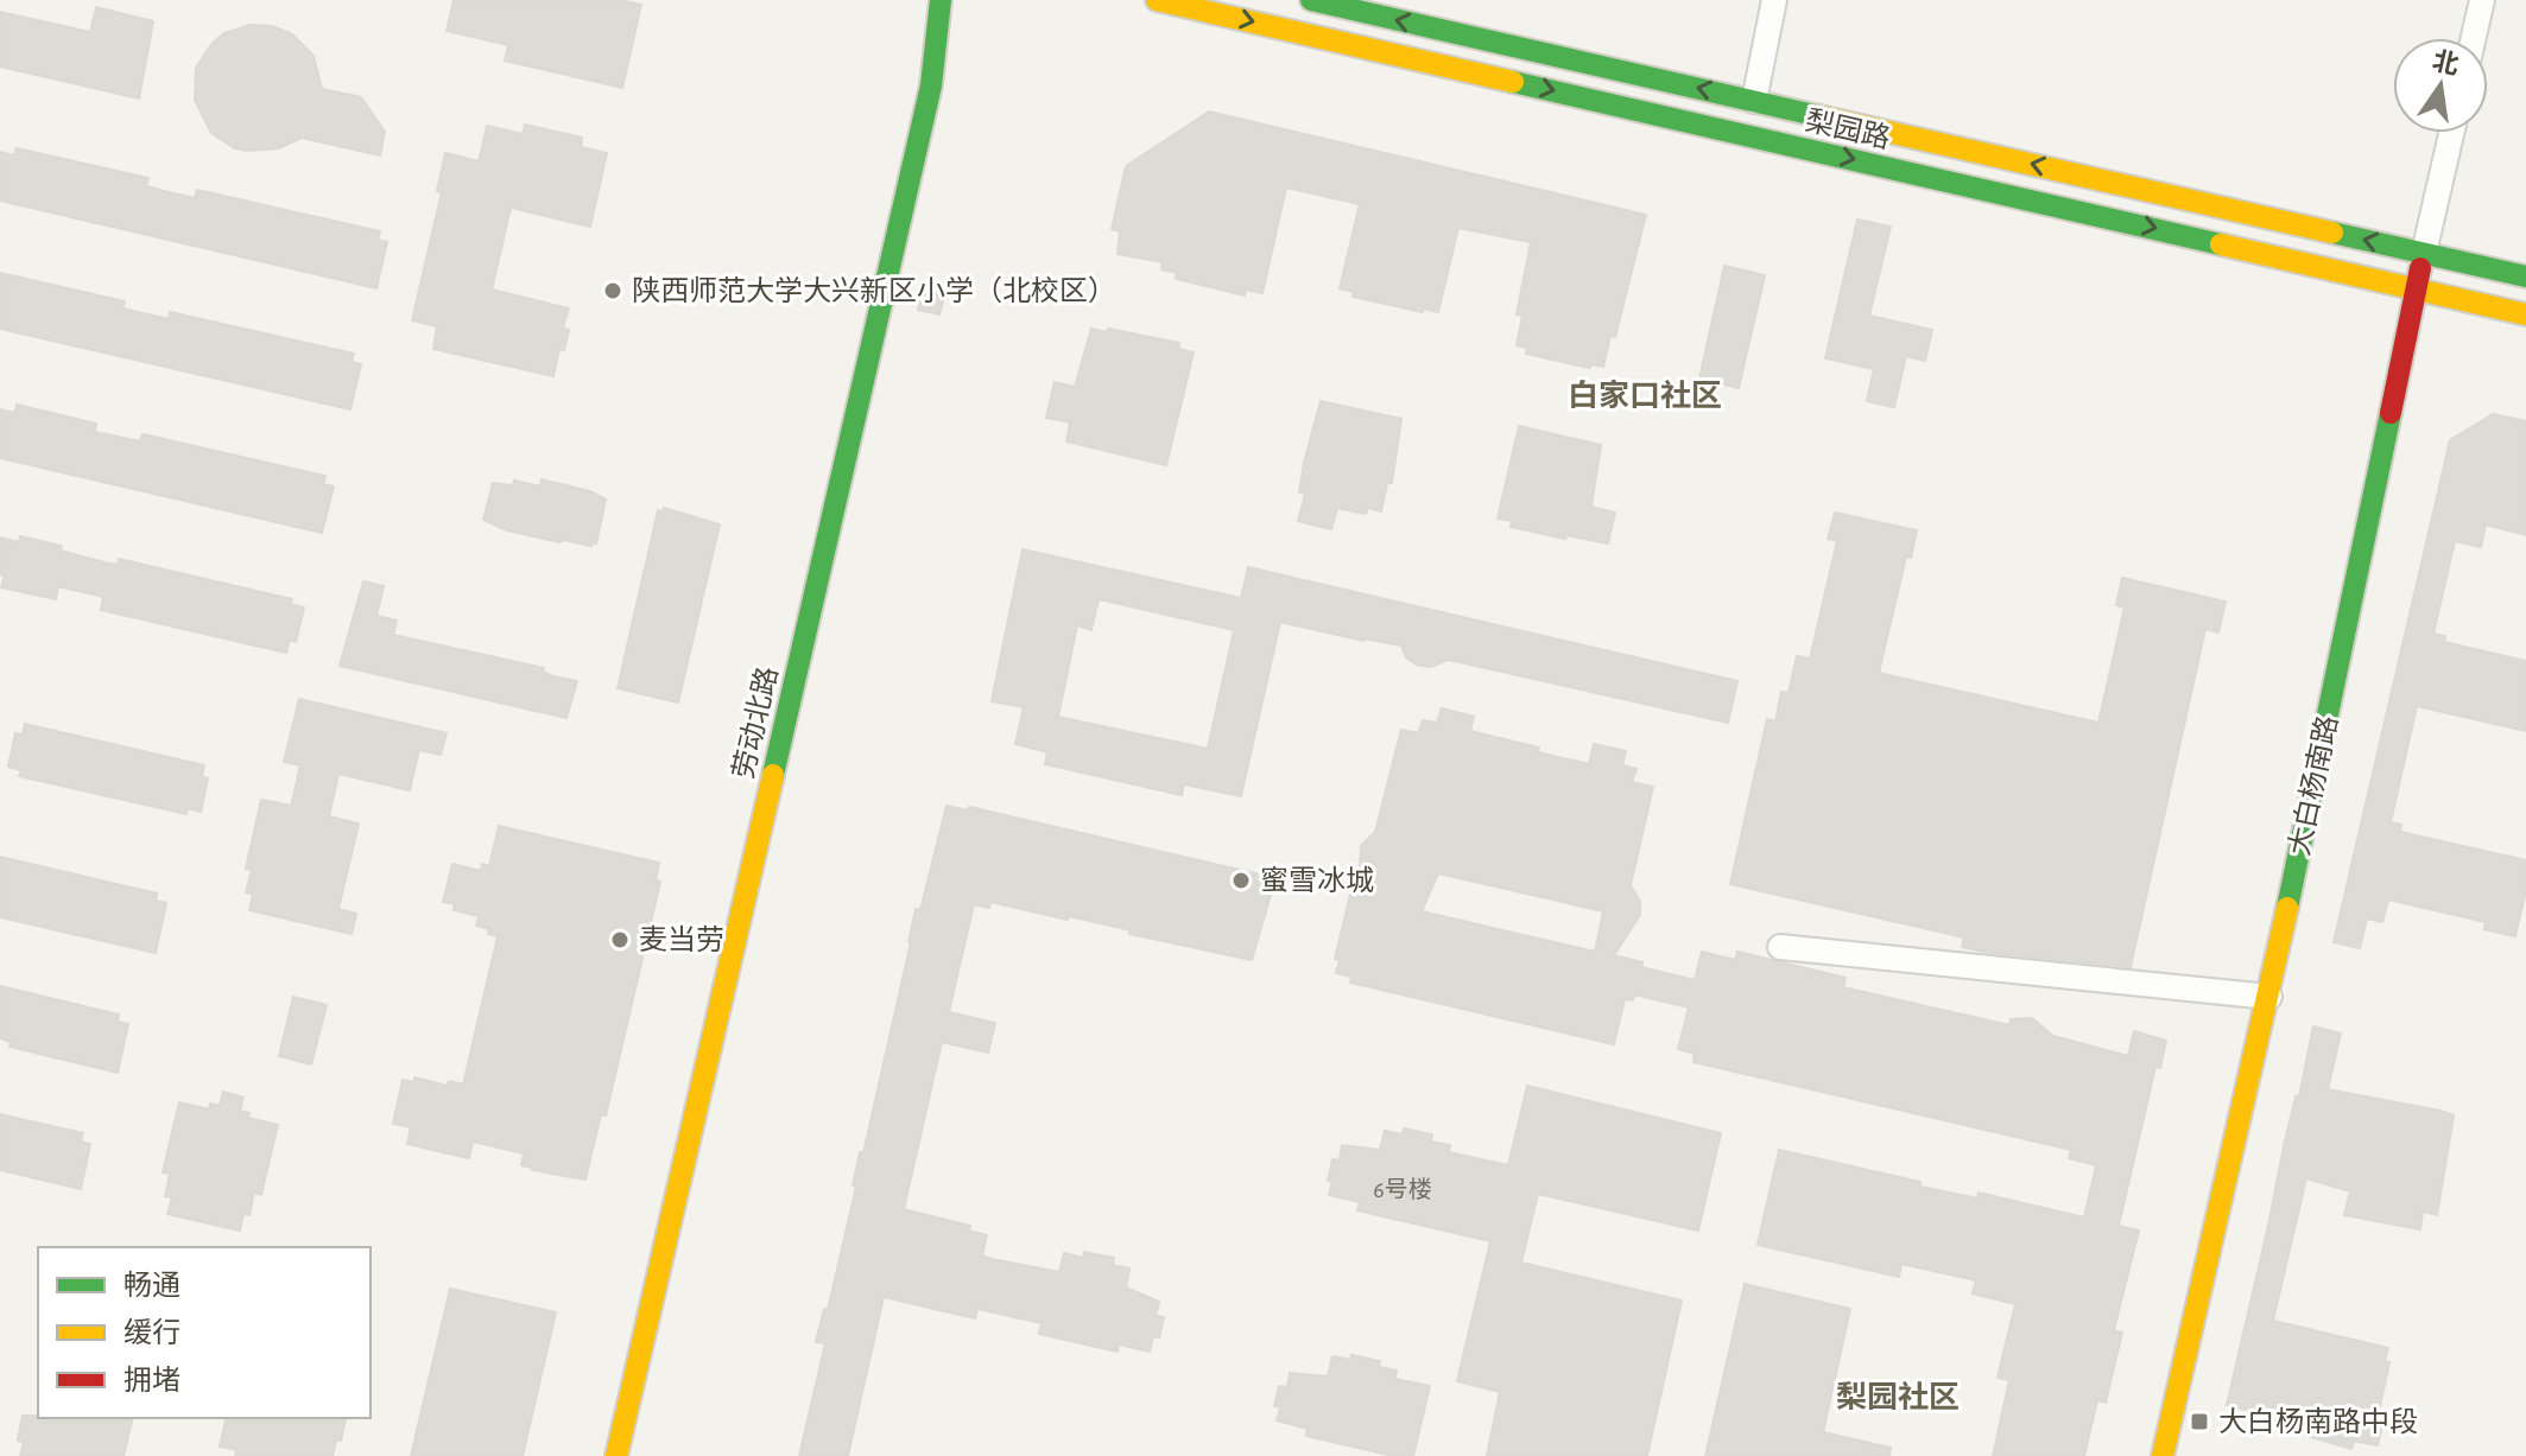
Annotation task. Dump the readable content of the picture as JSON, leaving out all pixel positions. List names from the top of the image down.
{
  "streets": {
    "street": ["梨园路", "劳动北路", "大白杨南路"]
  },
  "crossings": [
    ["梨园路", "大白杨南路"]
  ],
  "districts": ["白家口社区", "梨园社区"],
  "places": {
    "other": ["陕西师范大学大兴新区小学（北校区）", "蜜雪冰城", "麦当劳"],
    "transit": ["大白杨南路中段"]
  },
  "house_numbers": ["6号楼"],
  "legend": ["畅通", "缓行", "拥堵"],
  "north": "top"
}
